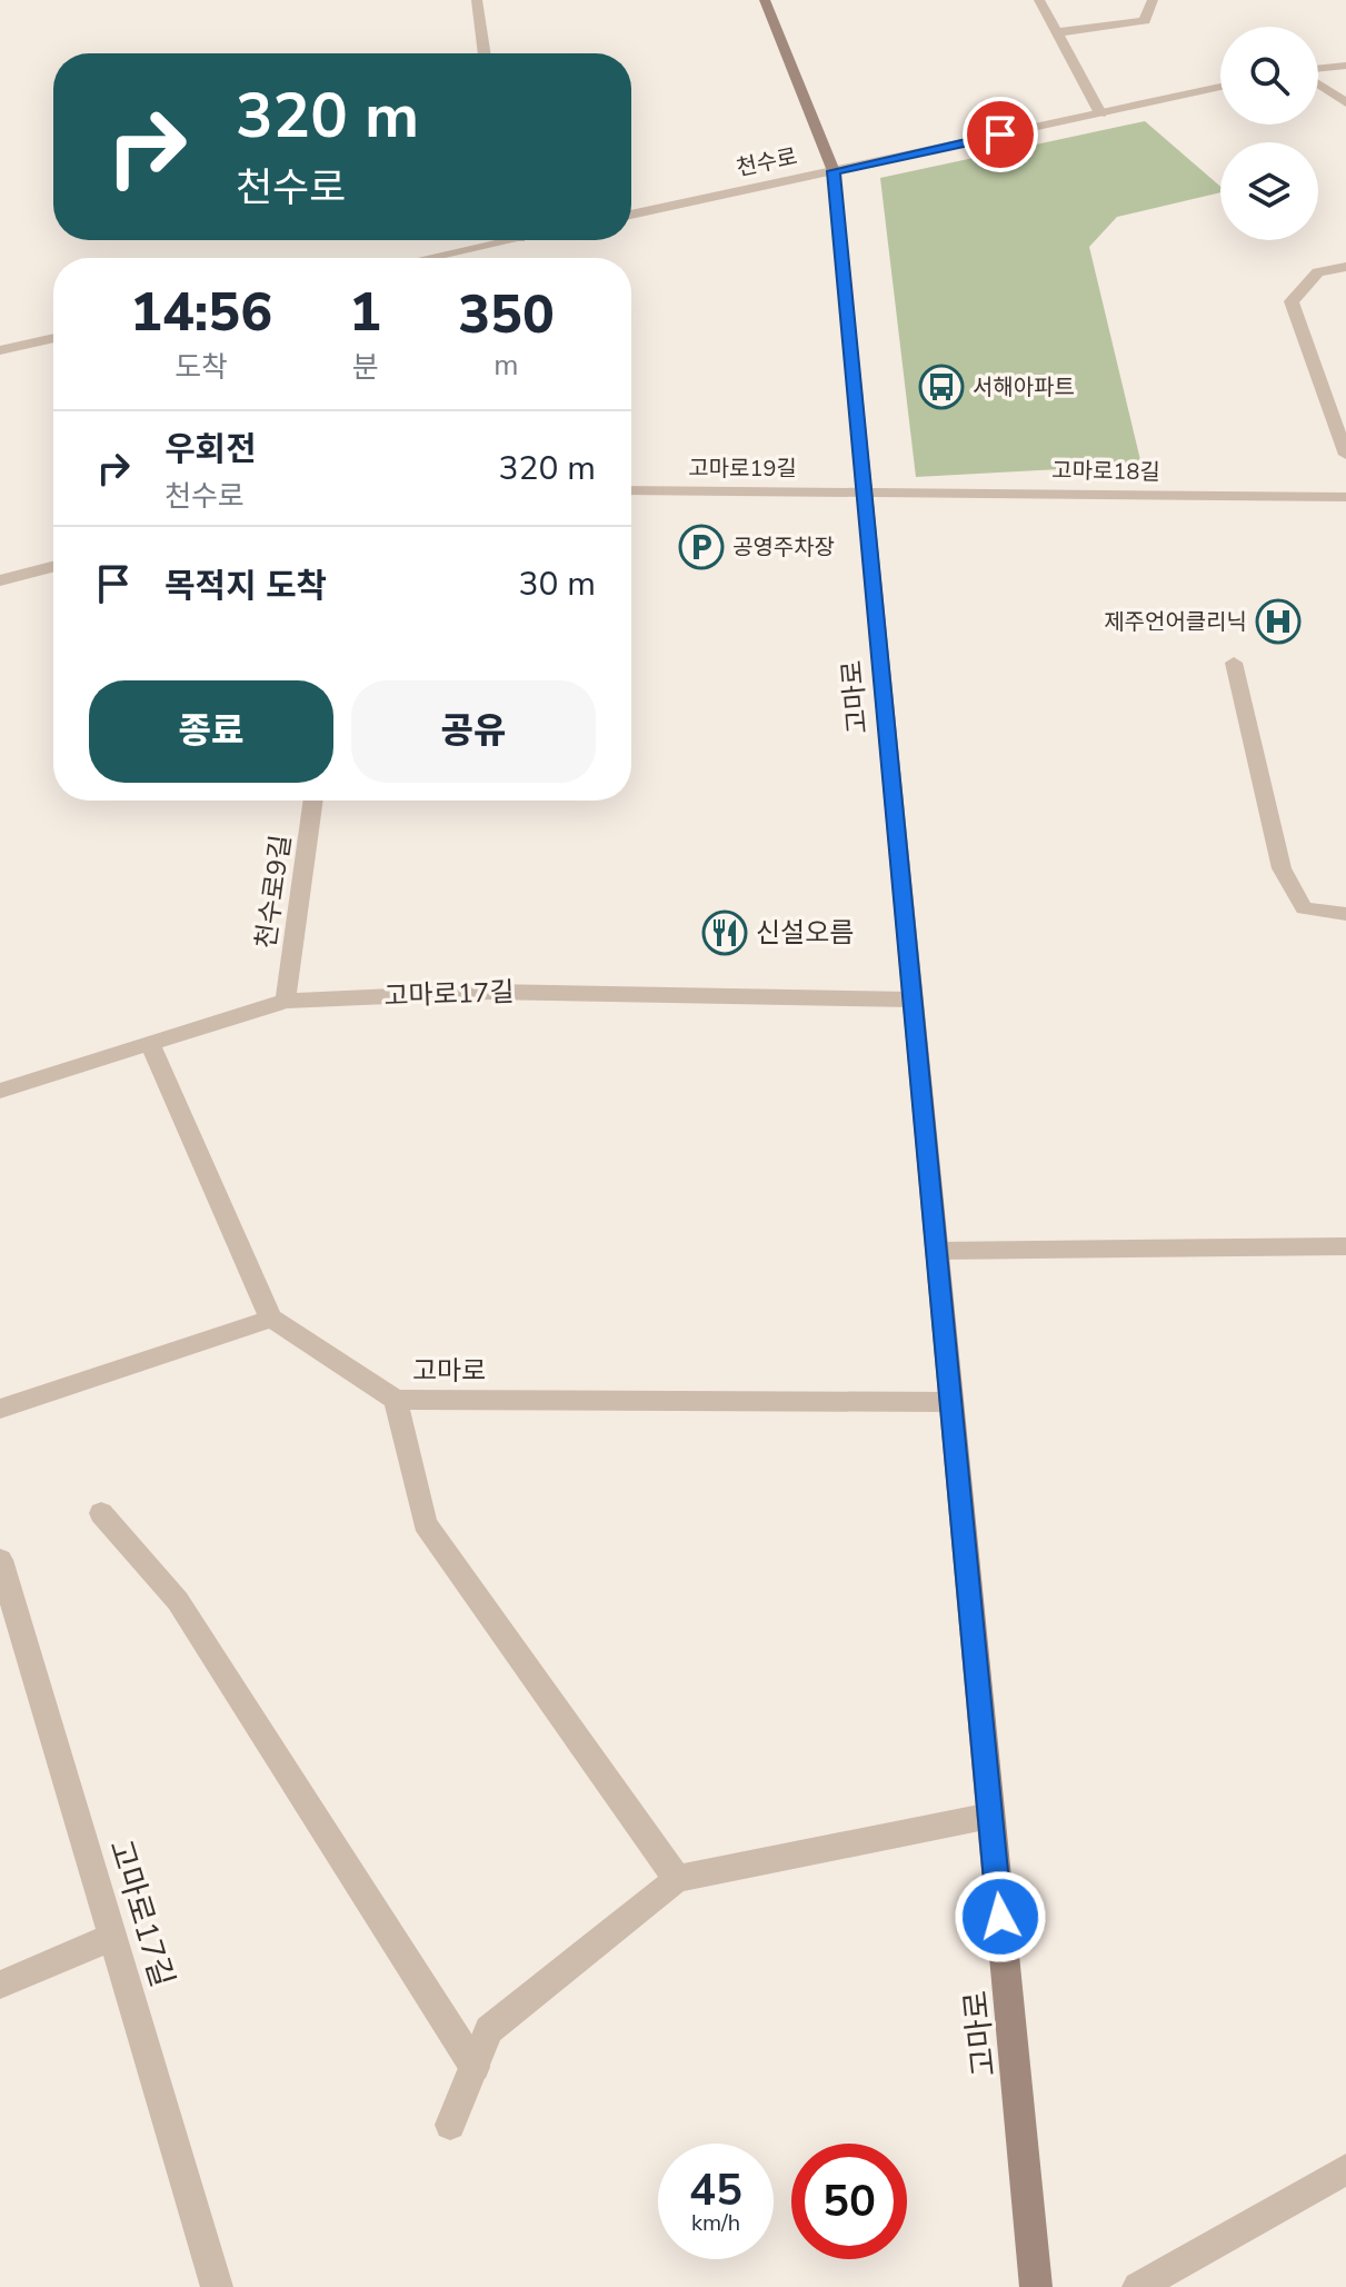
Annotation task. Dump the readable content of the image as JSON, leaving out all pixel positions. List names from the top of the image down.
{
  "streets": {
    "main road": ["고마로"],
    "street": [
      "천수로",
      "고마로19길",
      "고마로18길",
      "천수로9길",
      "고마로17길"
    ]
  },
  "crossings": [
    ["천수로", "고마로"],
    ["고마로19길", "고마로18길"],
    ["고마로19길", "고마로"],
    ["고마로18길", "고마로"],
    ["고마로", "고마로17길"],
    ["천수로9길", "고마로17길"]
  ],
  "places": {
    "bus stop": ["서해아파트"],
    "parking": ["공영주차장"],
    "hospital": ["제주언어클리닉"],
    "restaurant": ["신설오름"]
  },
  "page": {
    "turn": ["320 m", "천수로"],
    "eta": [
      "14:56",
      "도착",
      "1",
      "분",
      "350",
      "m"
    ],
    "list": [
      {
        "name": "우회전",
        "note": "천수로",
        "value": "320 m"
      },
      {
        "name": "목적지 도착",
        "value": "30 m"
      }
    ],
    "buttons": ["종료", "공유"],
    "speed": "45 km/h",
    "limit": "50"
  }
}
